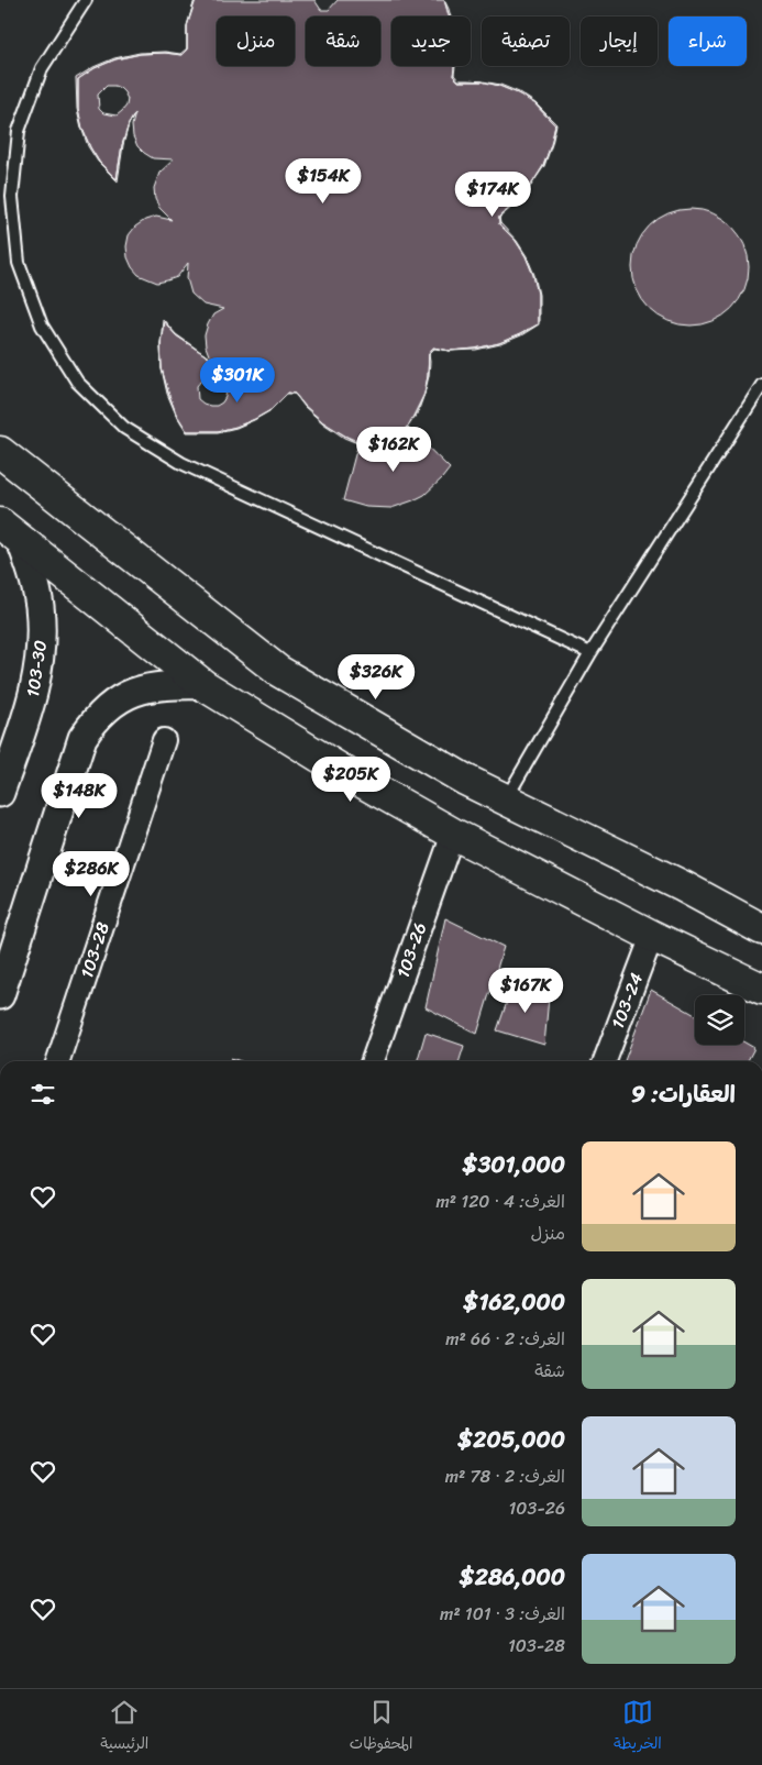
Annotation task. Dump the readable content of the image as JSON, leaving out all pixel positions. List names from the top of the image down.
{
  "streets": {
    "street": [
      "103-30",
      "103-28",
      "103-26",
      "103-24"
    ]
  },
  "page": {
    "chip": [
      "شراء",
      "إيجار",
      "تصفية",
      "جديد",
      "شقة",
      "منزل"
    ],
    "price": [
      "$154K",
      "$174K",
      "$301K",
      "$162K",
      "$326K",
      "$205K",
      "$148K",
      "$286K",
      "$167K"
    ],
    "heading": "العقارات: 9",
    "list": [
      {
        "name": "$301,000",
        "note": "الغرف: 4 · 120 m² · منزل"
      },
      {
        "name": "$162,000",
        "note": "الغرف: 2 · 66 m² · شقة"
      },
      {
        "name": "$205,000",
        "note": "الغرف: 2 · 78 m² · 103-26"
      },
      {
        "name": "$286,000",
        "note": "الغرف: 3 · 101 m² · 103-28"
      }
    ],
    "tabs": ["الخريطة", "المحفوظات", "الرئيسية"]
  }
}
